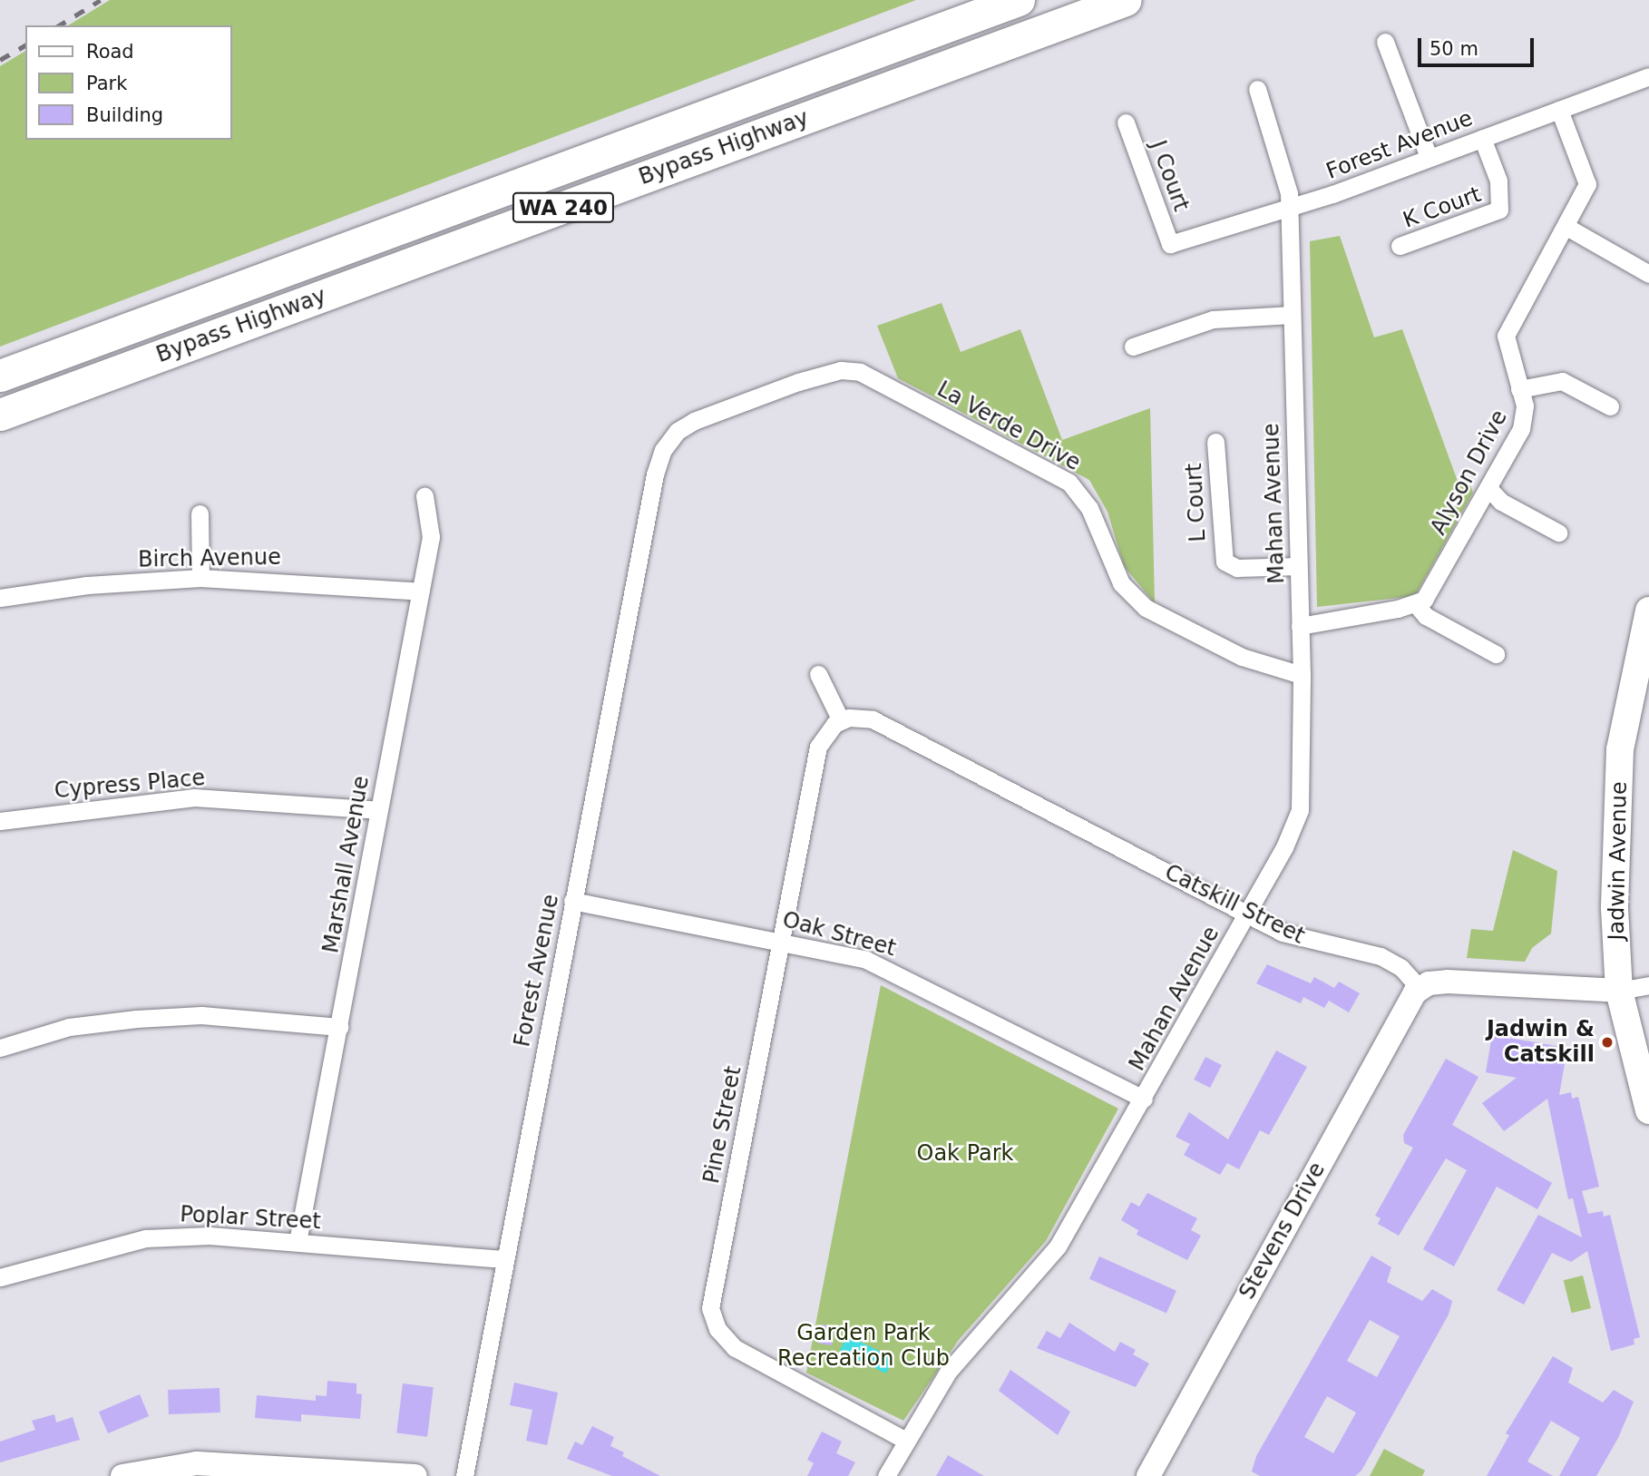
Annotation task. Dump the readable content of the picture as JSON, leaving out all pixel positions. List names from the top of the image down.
{
  "streets": {
    "highway": ["Bypass Highway", "WA 240"],
    "main road": ["Jadwin Avenue"],
    "street": [
      "Forest Avenue",
      "J Court",
      "K Court",
      "La Verde Drive",
      "Alyson Drive",
      "L Court",
      "Mahan Avenue",
      "Birch Avenue",
      "Cypress Place",
      "Marshall Avenue",
      "Catskill Street",
      "Oak Street",
      "Pine Street",
      "Poplar Street",
      "Stevens Drive"
    ]
  },
  "crossings": [
    ["Forest Avenue", "J Court"],
    ["Forest Avenue", "K Court"],
    ["Forest Avenue", "La Verde Drive"],
    ["Forest Avenue", "Alyson Drive"],
    ["Forest Avenue", "Mahan Avenue"],
    ["Forest Avenue", "Oak Street"],
    ["Forest Avenue", "Poplar Street"],
    ["La Verde Drive", "Mahan Avenue"],
    ["L Court", "Mahan Avenue"],
    ["Mahan Avenue", "Catskill Street"],
    ["Mahan Avenue", "Oak Street"],
    ["Mahan Avenue", "Pine Street"],
    ["Birch Avenue", "Marshall Avenue"],
    ["Cypress Place", "Marshall Avenue"],
    ["Marshall Avenue", "Poplar Street"],
    ["Catskill Street", "Pine Street"],
    ["Catskill Street", "Stevens Drive"],
    ["Oak Street", "Pine Street"]
  ],
  "parks": ["Oak Park", "Garden Park Recreation Club"],
  "places": ["Jadwin & Catskill"],
  "legend": ["Road", "Park", "Building"],
  "scale_bar": "50 m"
}
